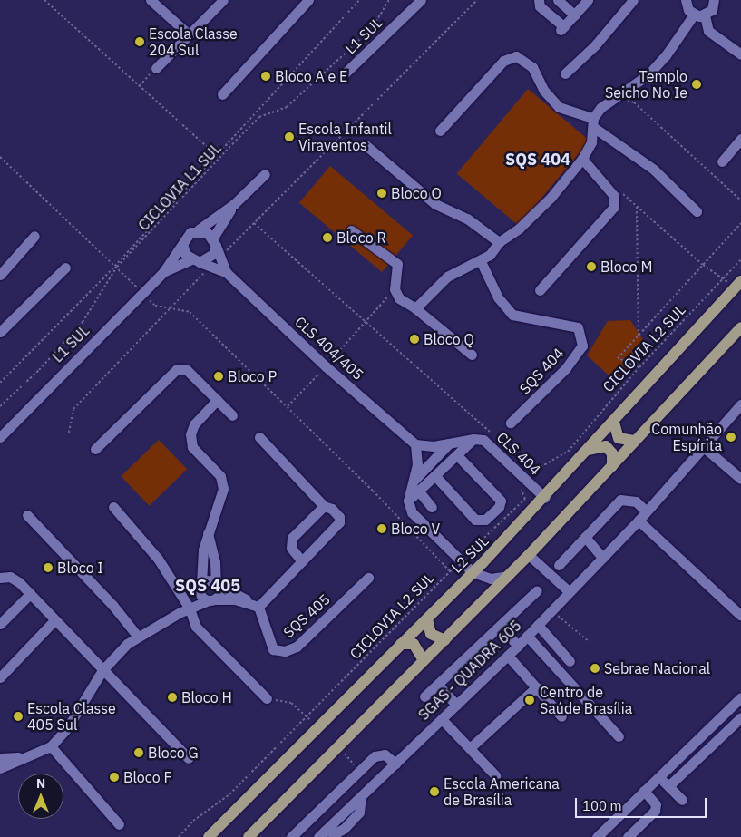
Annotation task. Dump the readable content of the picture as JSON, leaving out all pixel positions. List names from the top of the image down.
{
  "streets": {
    "main road": ["L2 SUL"],
    "street": [
      "L1 SUL",
      "CLS 404/405",
      "SQS 404",
      "CLS 404",
      "SQS 405",
      "SGAS - QUADRA 605"
    ],
    "path": ["CICLOVIA L1 SUL", "CICLOVIA L2 SUL"]
  },
  "crossings": [
    ["L1 SUL", "CLS 404/405"],
    ["CLS 404/405", "CLS 404"],
    ["CICLOVIA L2 SUL", "CLS 404"],
    ["CLS 404", "L2 SUL"]
  ],
  "districts": ["SQS 404", "SQS 405"],
  "places": [
    "Escola Classe 204 Sul",
    "Bloco A e E",
    "Templo Seicho No Ie",
    "Escola Infantil Viraventos",
    "Bloco O",
    "Bloco R",
    "Bloco M",
    "Bloco Q",
    "Bloco P",
    "Comunhão Espírita",
    "Bloco V",
    "Bloco I",
    "Sebrae Nacional",
    "Bloco H",
    "Centro de Saúde Brasília",
    "Escola Classe 405 Sul",
    "Bloco G",
    "Bloco F",
    "Escola Americana de Brasília"
  ],
  "scale_bar": "100 m",
  "north": "top"
}
